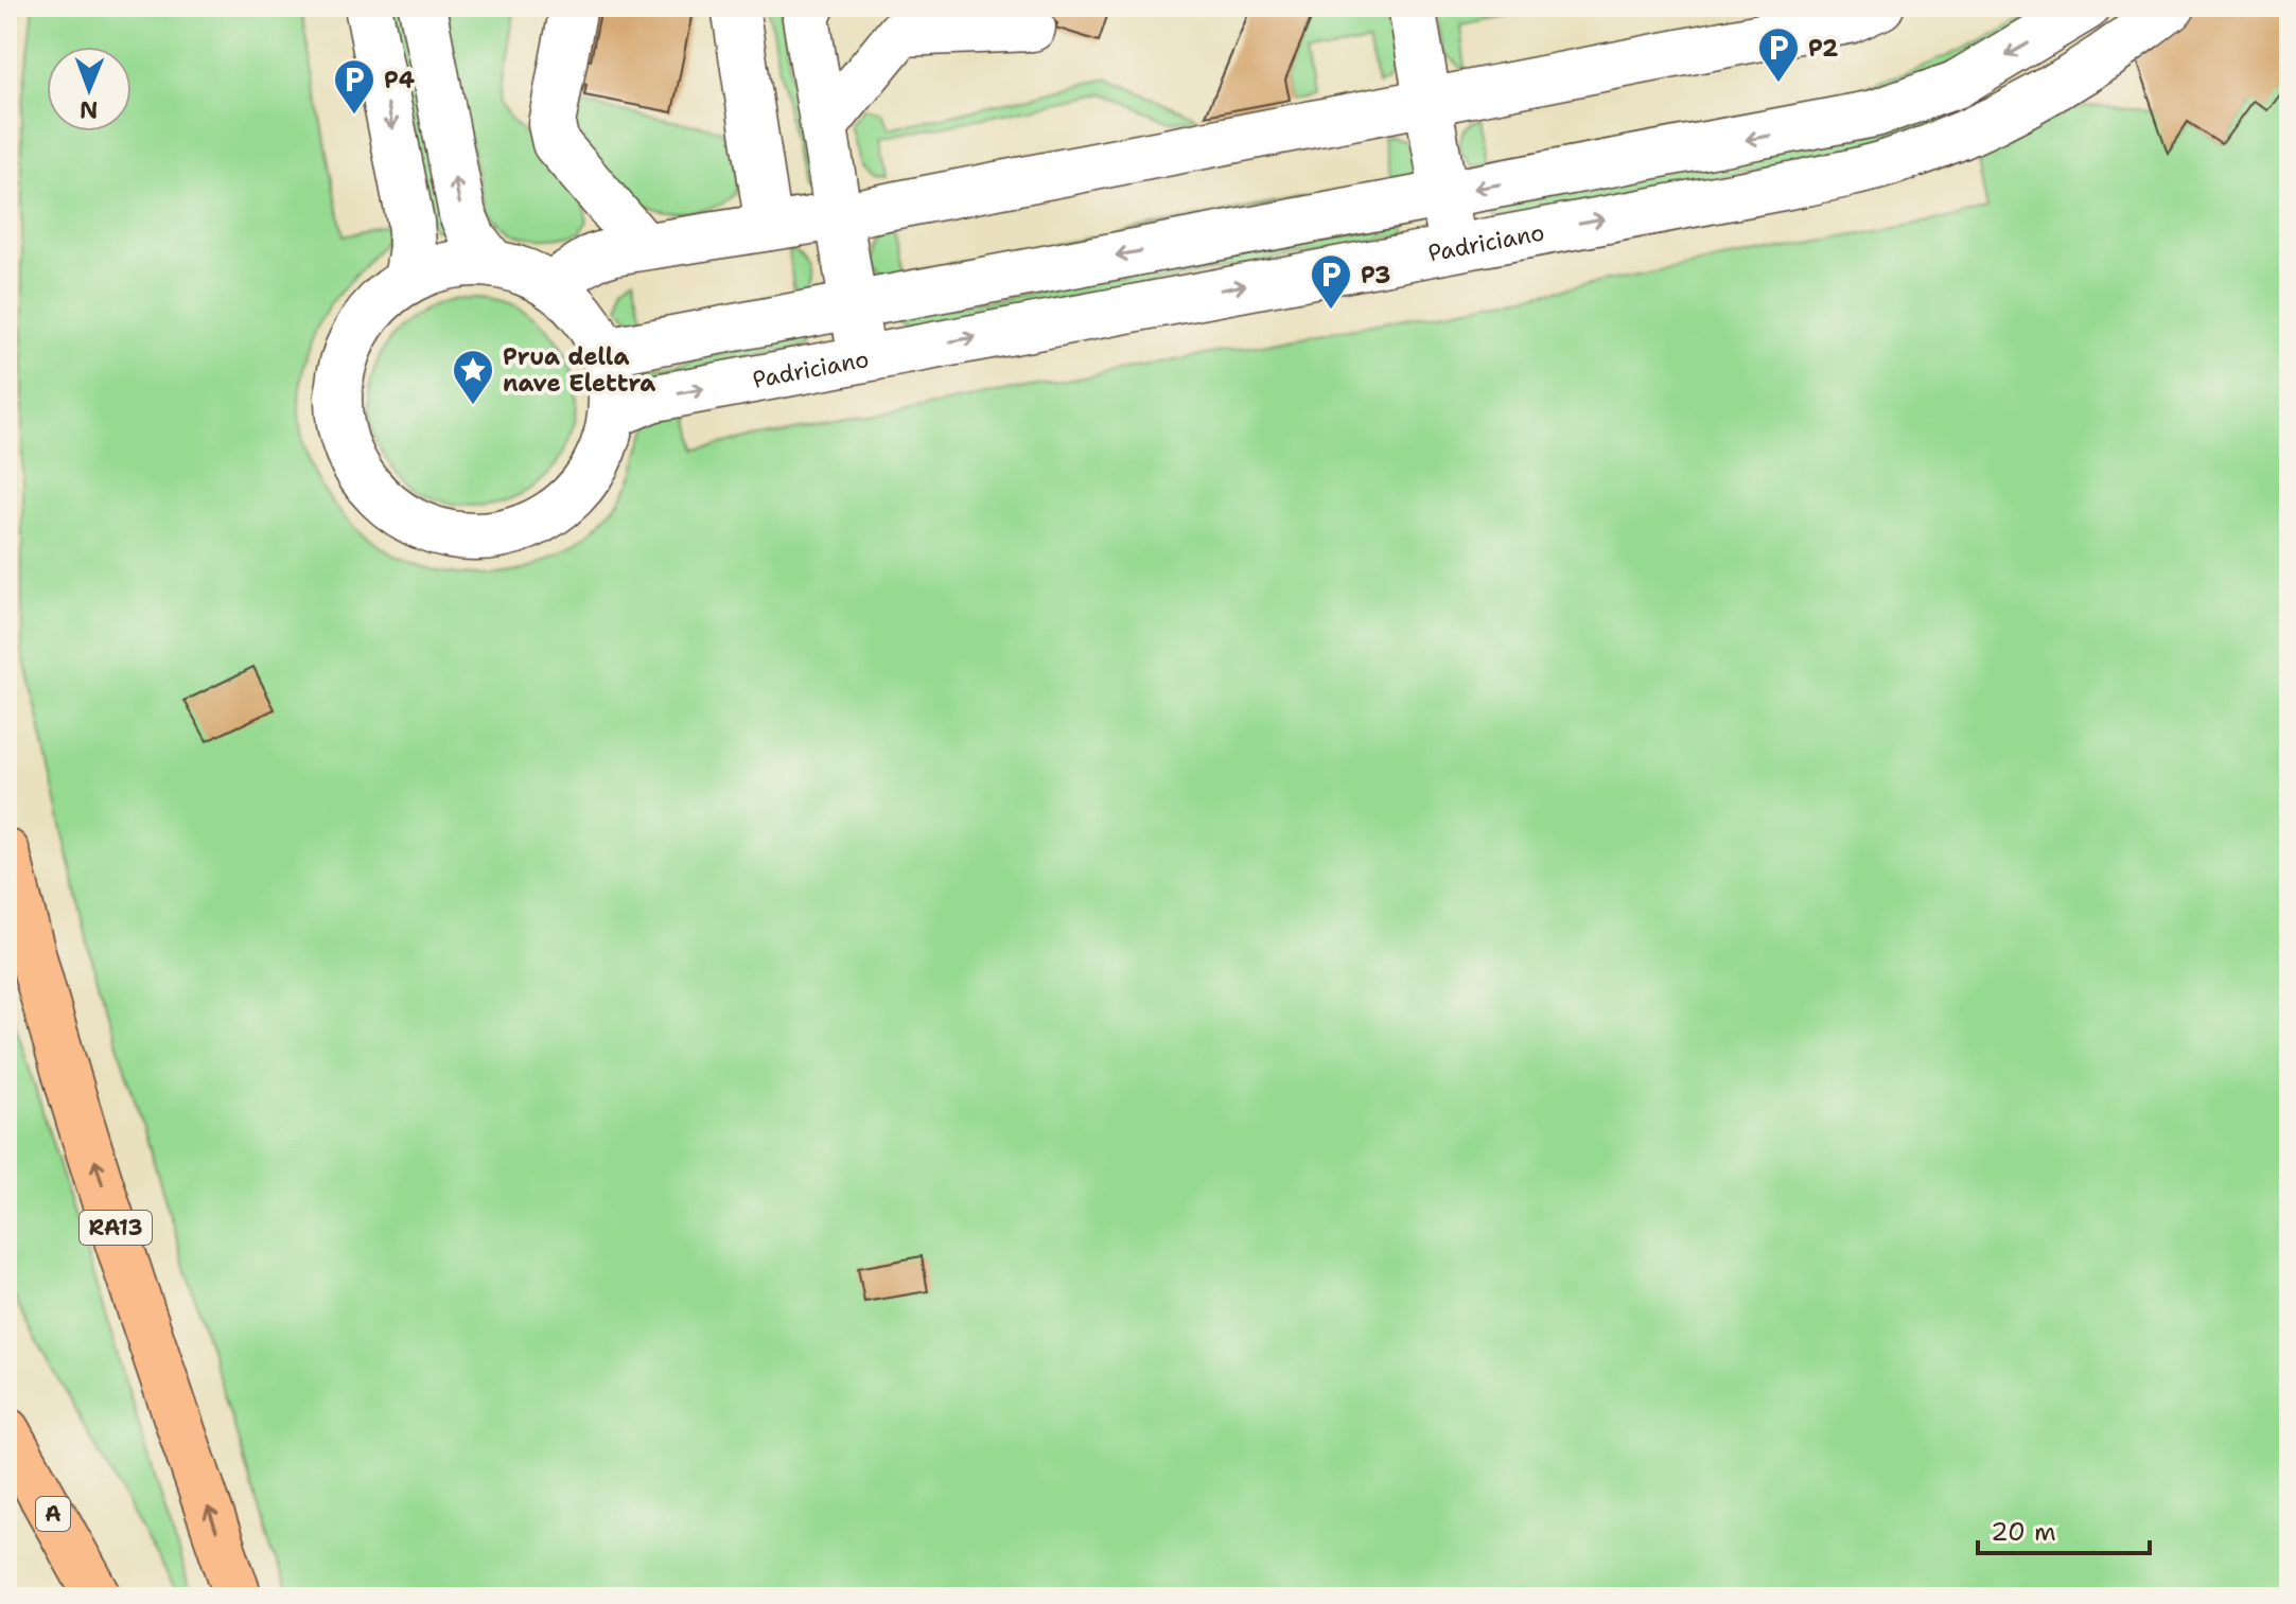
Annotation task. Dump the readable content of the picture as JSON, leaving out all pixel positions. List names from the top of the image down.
{
  "streets": {
    "highway": ["RA13", "A"],
    "street": ["Padriciano"]
  },
  "places": {
    "parking": ["P2", "P4", "P3"],
    "place": ["Prua della nave Elettra"]
  },
  "scale_bar": "20 m",
  "north": "bottom"
}
